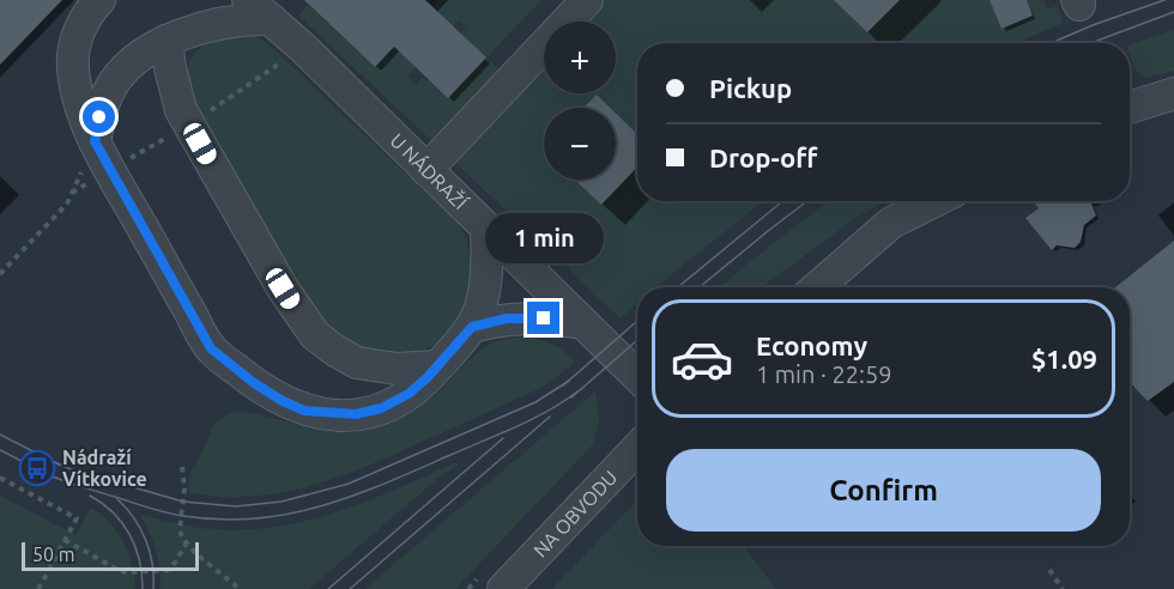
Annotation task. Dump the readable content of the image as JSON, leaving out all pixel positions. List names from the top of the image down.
{
  "streets": {
    "street": ["U NÁDRAŽÍ", "NA OBVODU"]
  },
  "places": {
    "bus stop": ["Nádraží Vítkovice"]
  },
  "scale_bar": "50 m",
  "page": {
    "map_buttons": ["+", "−"],
    "banner": ["Pickup", "Drop-off"],
    "bubble": "1 min",
    "list": [
      {
        "name": "Economy",
        "note": "1 min · 22:59",
        "value": "$1.09"
      }
    ],
    "buttons": "Confirm",
    "scale": "50 m"
  }
}
